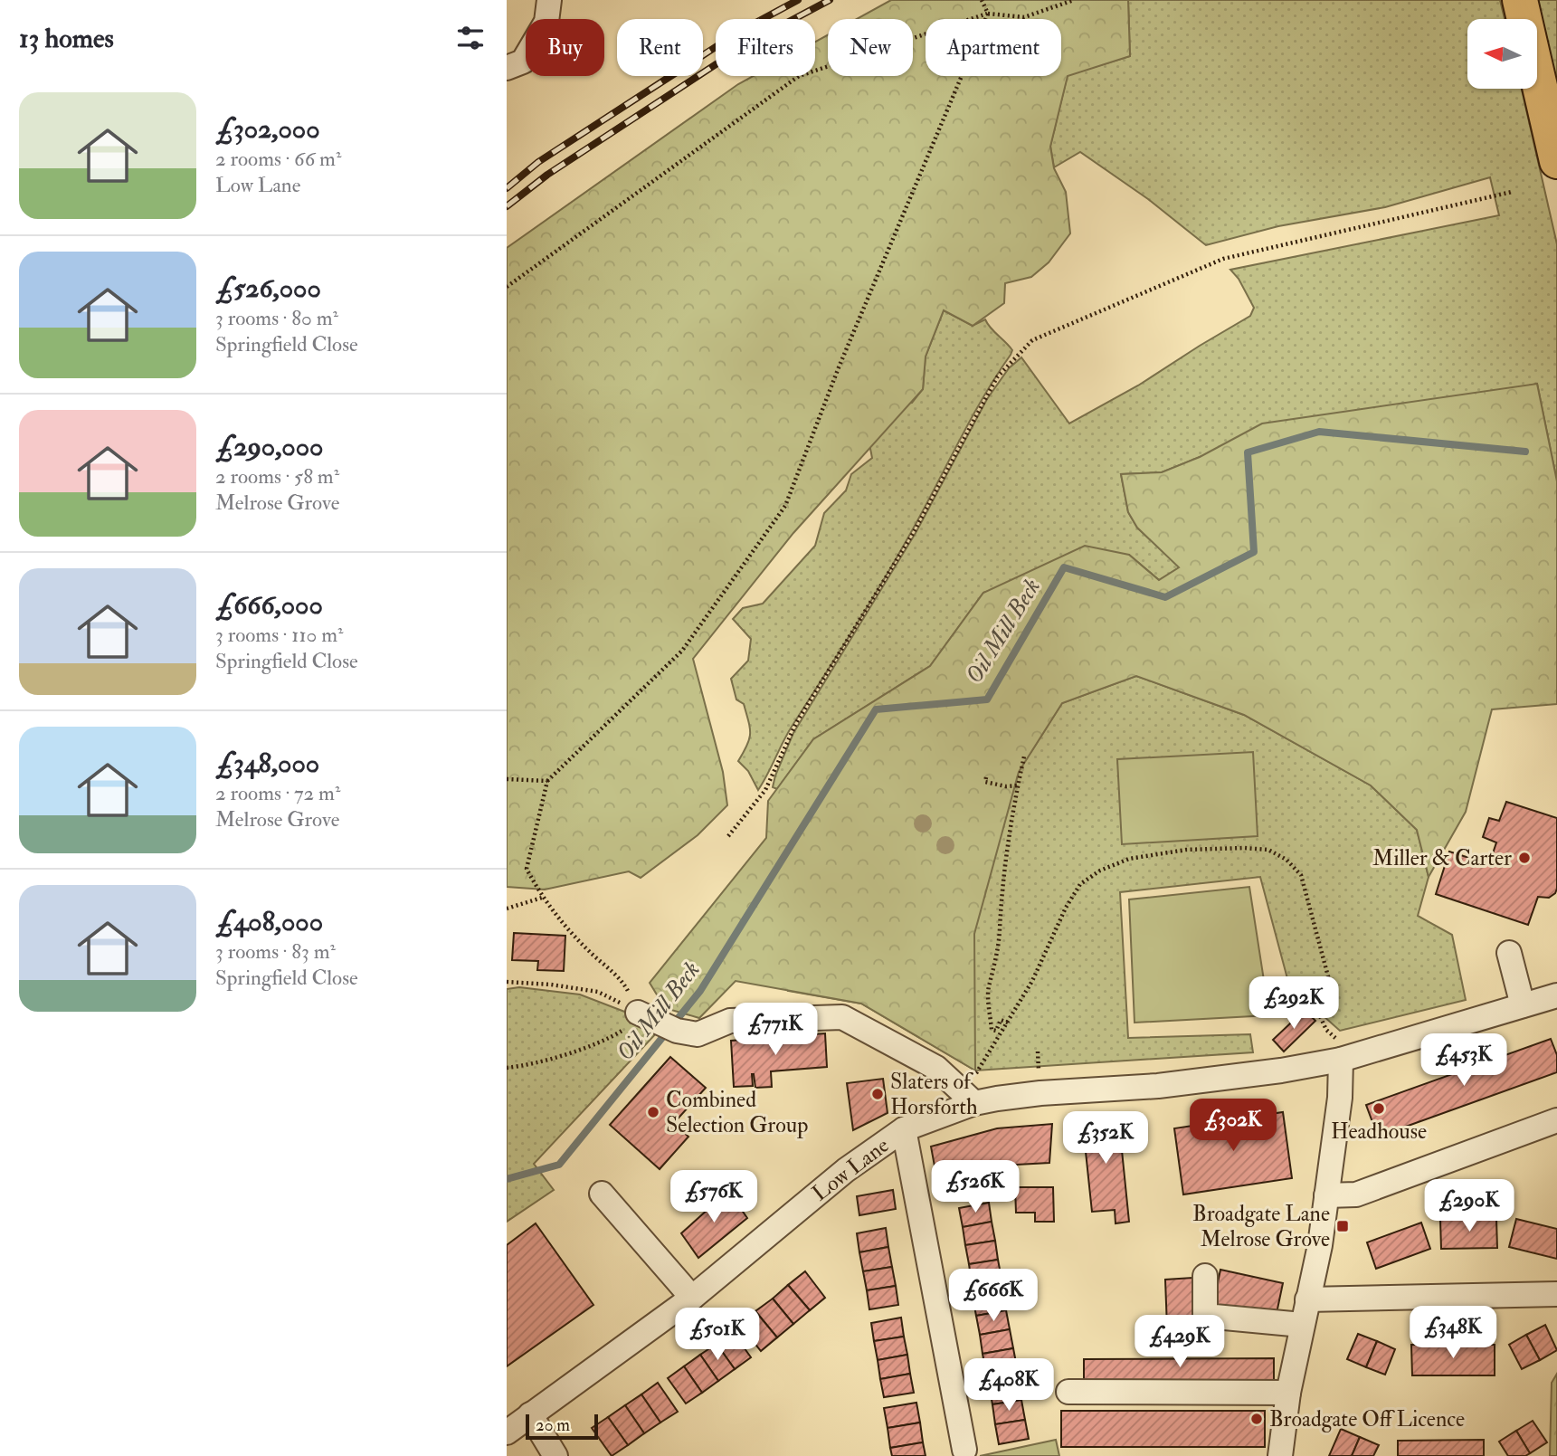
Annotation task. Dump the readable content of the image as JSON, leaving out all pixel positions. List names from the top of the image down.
{
  "streets": {
    "street": ["Low Lane"]
  },
  "water": ["Oil Mill Beck"],
  "places": {
    "other": [
      "Miller & Carter",
      "Slaters of Horsforth",
      "Headhouse",
      "Combined Selection Group",
      "Broadgate Off Licence"
    ],
    "transit": ["Broadgate Lane Melrose Grove"]
  },
  "scale_bar": "20 m",
  "north": "left",
  "page": {
    "heading": "13 homes",
    "chip": [
      "Buy",
      "Rent",
      "Filters",
      "New",
      "Apartment"
    ],
    "list": [
      {
        "name": "£302,000",
        "note": "2 rooms · 66 m² · Low Lane"
      },
      {
        "name": "£526,000",
        "note": "3 rooms · 80 m² · Springfield Close"
      },
      {
        "name": "£290,000",
        "note": "2 rooms · 58 m² · Melrose Grove"
      },
      {
        "name": "£666,000",
        "note": "3 rooms · 110 m² · Springfield Close"
      },
      {
        "name": "£348,000",
        "note": "2 rooms · 72 m² · Melrose Grove"
      },
      {
        "name": "£408,000",
        "note": "3 rooms · 83 m² · Springfield Close"
      }
    ],
    "price": [
      "£292K",
      "£771K",
      "£453K",
      "£302K",
      "£352K",
      "£526K",
      "£576K",
      "£290K",
      "£666K",
      "£348K",
      "£501K",
      "£429K",
      "£408K"
    ],
    "scale": "20 m"
  }
}
